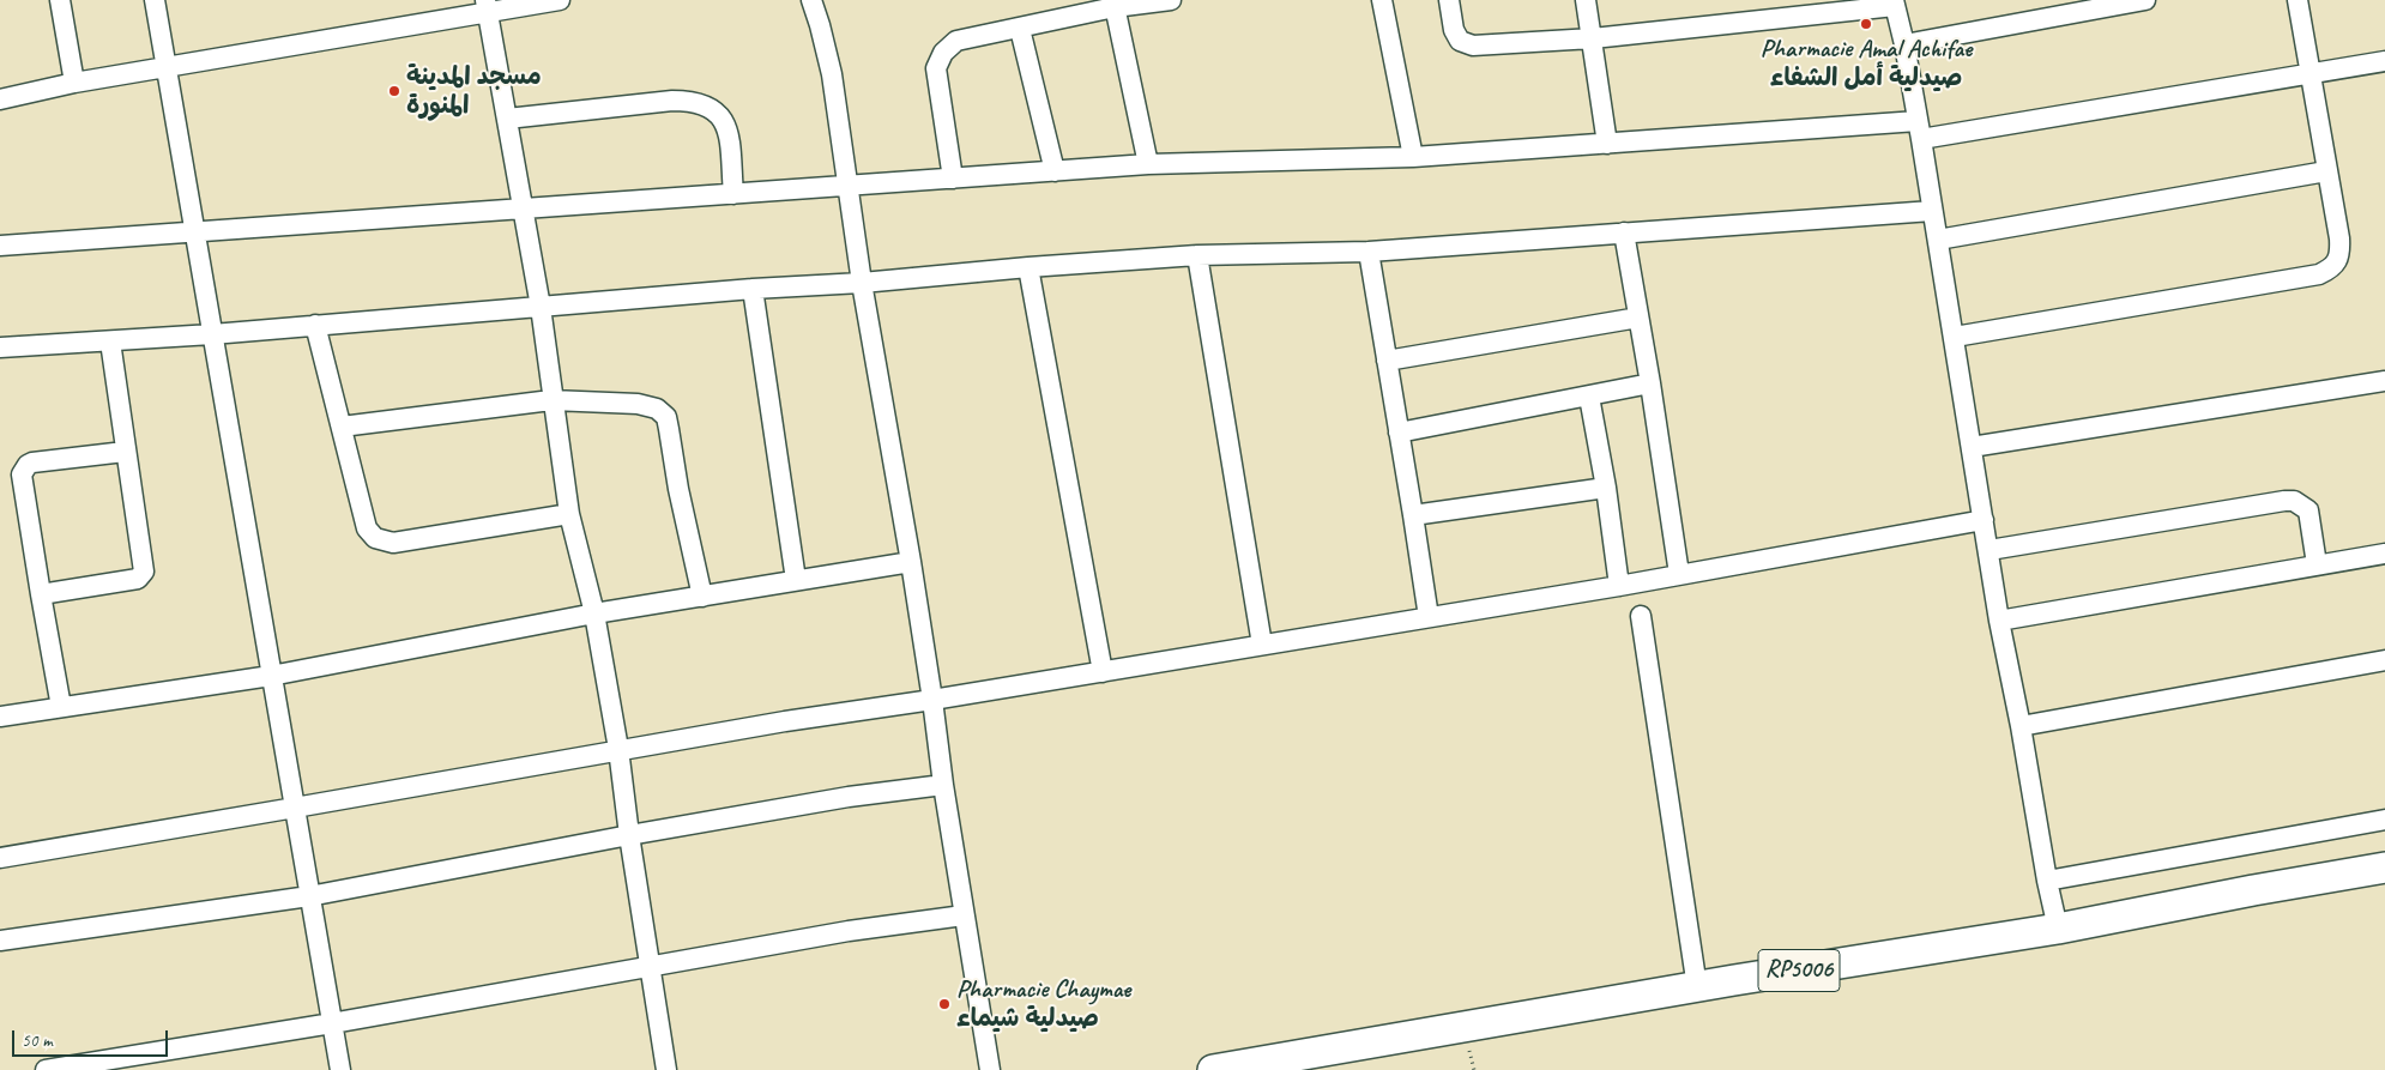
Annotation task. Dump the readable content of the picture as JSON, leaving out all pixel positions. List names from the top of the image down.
{
  "streets": {
    "main road": ["RP5006"]
  },
  "places": ["Pharmacie Amal Achifae صيدلية أمل الشفاء", "مسجد المدينة المنورة", "Pharmacie Chaymae صيدلية شيماء"],
  "scale_bar": "50 m"
}
